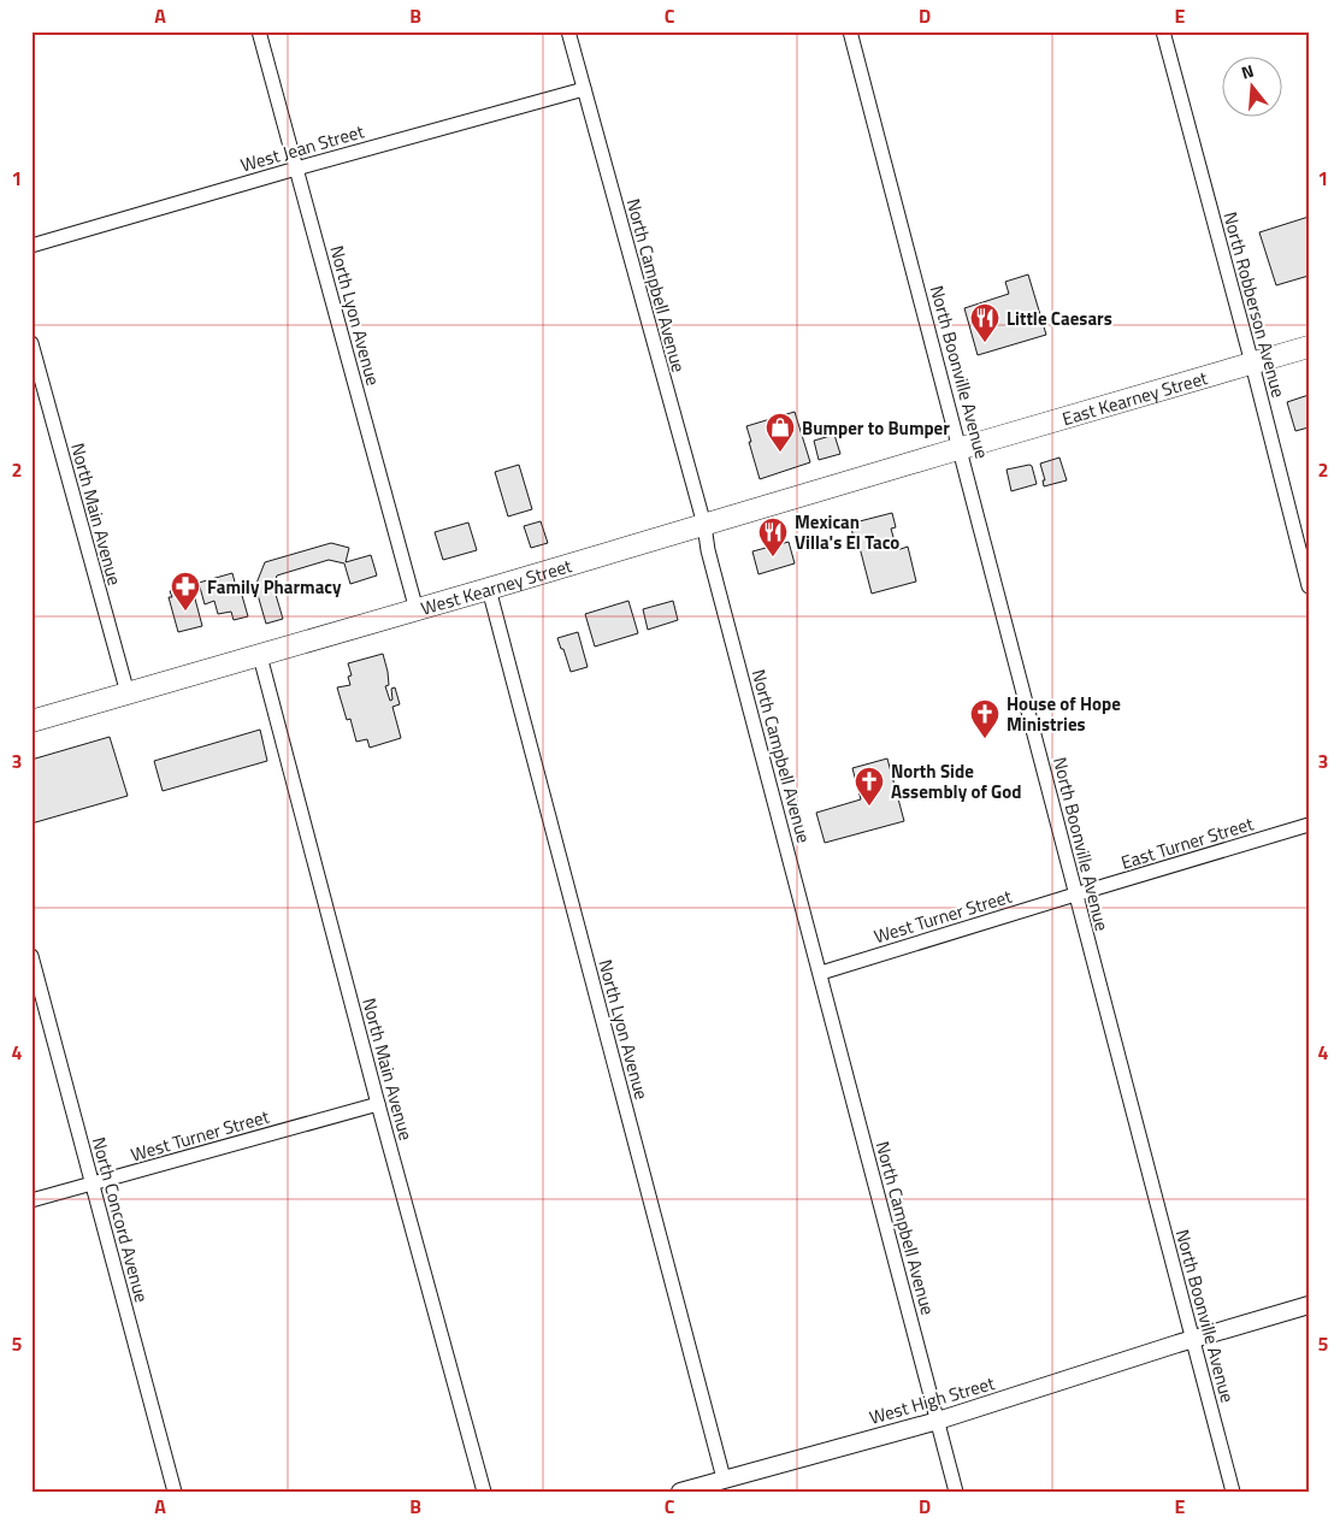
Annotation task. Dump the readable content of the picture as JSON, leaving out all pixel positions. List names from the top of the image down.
{
  "streets": {
    "main road": ["East Kearney Street", "West Kearney Street"],
    "street": [
      "West Jean Street",
      "North Campbell Avenue",
      "North Robberson Avenue",
      "North Lyon Avenue",
      "North Boonville Avenue",
      "North Main Avenue",
      "East Turner Street",
      "West Turner Street",
      "North Concord Avenue",
      "West High Street"
    ]
  },
  "crossings": [
    ["West Jean Street", "North Campbell Avenue"],
    ["West Jean Street", "North Lyon Avenue"],
    ["North Campbell Avenue", "West Kearney Street"],
    ["North Campbell Avenue", "West Turner Street"],
    ["North Campbell Avenue", "West High Street"],
    ["North Robberson Avenue", "East Kearney Street"],
    ["North Lyon Avenue", "West Kearney Street"],
    ["North Lyon Avenue", "West High Street"],
    ["North Boonville Avenue", "East Kearney Street"],
    ["North Boonville Avenue", "West Kearney Street"],
    ["North Boonville Avenue", "East Turner Street"],
    ["North Boonville Avenue", "West Turner Street"],
    ["North Boonville Avenue", "West High Street"],
    ["East Kearney Street", "West Kearney Street"],
    ["North Main Avenue", "West Kearney Street"],
    ["North Main Avenue", "West Turner Street"],
    ["East Turner Street", "West Turner Street"],
    ["West Turner Street", "North Concord Avenue"]
  ],
  "places": {
    "restaurant": ["Little Caesars", "Mexican Villa's El Taco"],
    "shop": ["Bumper to Bumper"],
    "pharmacy": ["Family Pharmacy"],
    "church": ["House of Hope Ministries", "North Side Assembly of God"]
  },
  "north": "top",
  "grid": {
    "columns": [
      "A",
      "B",
      "C",
      "D",
      "E"
    ],
    "rows": [
      "1",
      "2",
      "3",
      "4",
      "5"
    ]
  }
}
